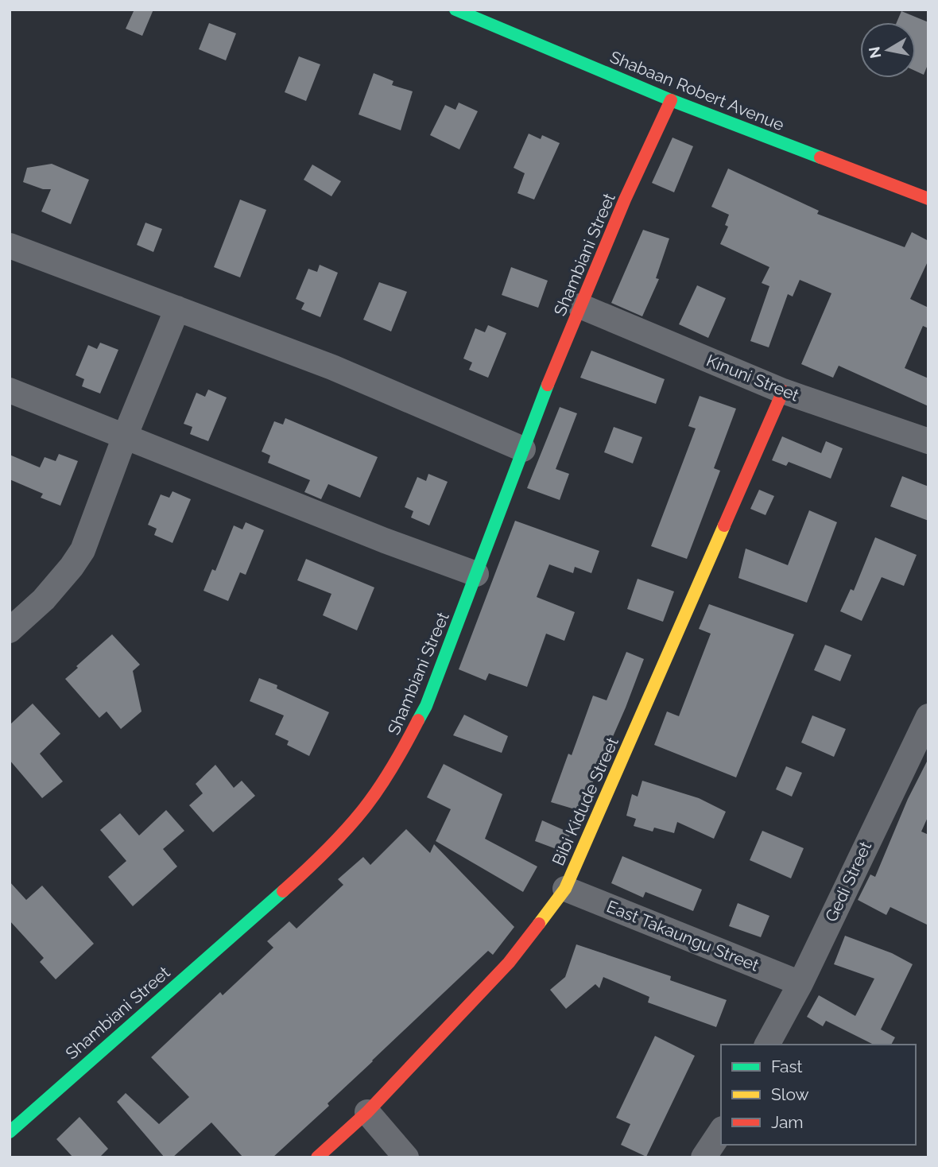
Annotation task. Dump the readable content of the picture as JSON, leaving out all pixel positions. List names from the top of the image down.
{
  "streets": {
    "street": [
      "Shabaan Robert Avenue",
      "Shambiani Street",
      "Kinuni Street",
      "Bibi Kidude Street",
      "Gedi Street",
      "East Takaungu Street"
    ]
  },
  "crossings": [
    ["Shabaan Robert Avenue", "Shambiani Street"],
    ["Shambiani Street", "Kinuni Street"],
    ["Kinuni Street", "Bibi Kidude Street"],
    ["Bibi Kidude Street", "East Takaungu Street"],
    ["Gedi Street", "East Takaungu Street"]
  ],
  "legend": ["Fast", "Slow", "Jam"],
  "north": "left"
}
